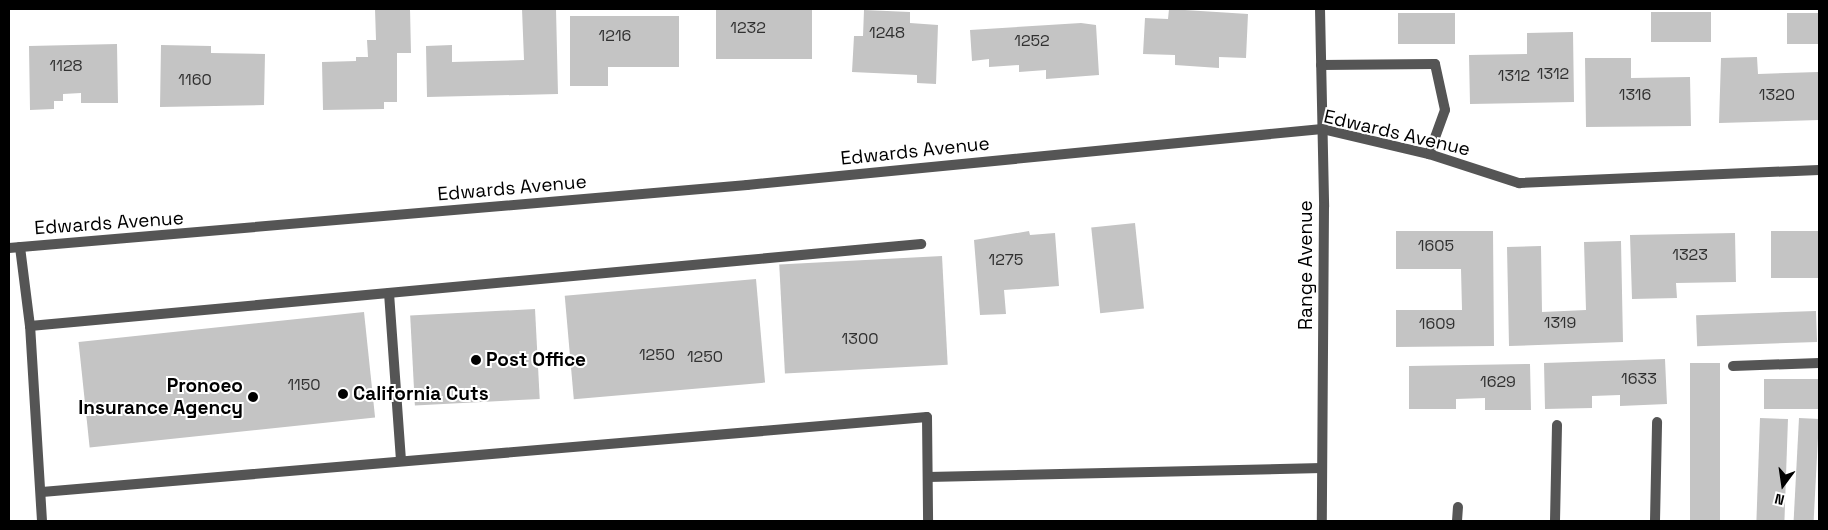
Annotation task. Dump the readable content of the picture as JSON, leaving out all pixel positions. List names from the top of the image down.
{
  "streets": {
    "street": ["Edwards Avenue", "Range Avenue"]
  },
  "crossings": [
    ["Edwards Avenue", "Range Avenue"]
  ],
  "places": ["Post Office", "California Cuts", "Pronoeo Insurance Agency"],
  "house_numbers": [
    "1232",
    "1248",
    "1216",
    "1252",
    "1128",
    "1312",
    "1312",
    "1160",
    "1316",
    "1320",
    "1605",
    "1323",
    "1275",
    "1319",
    "1609",
    "1300",
    "1250",
    "1250",
    "1633",
    "1629",
    "1150"
  ],
  "north": "bottom"
}
